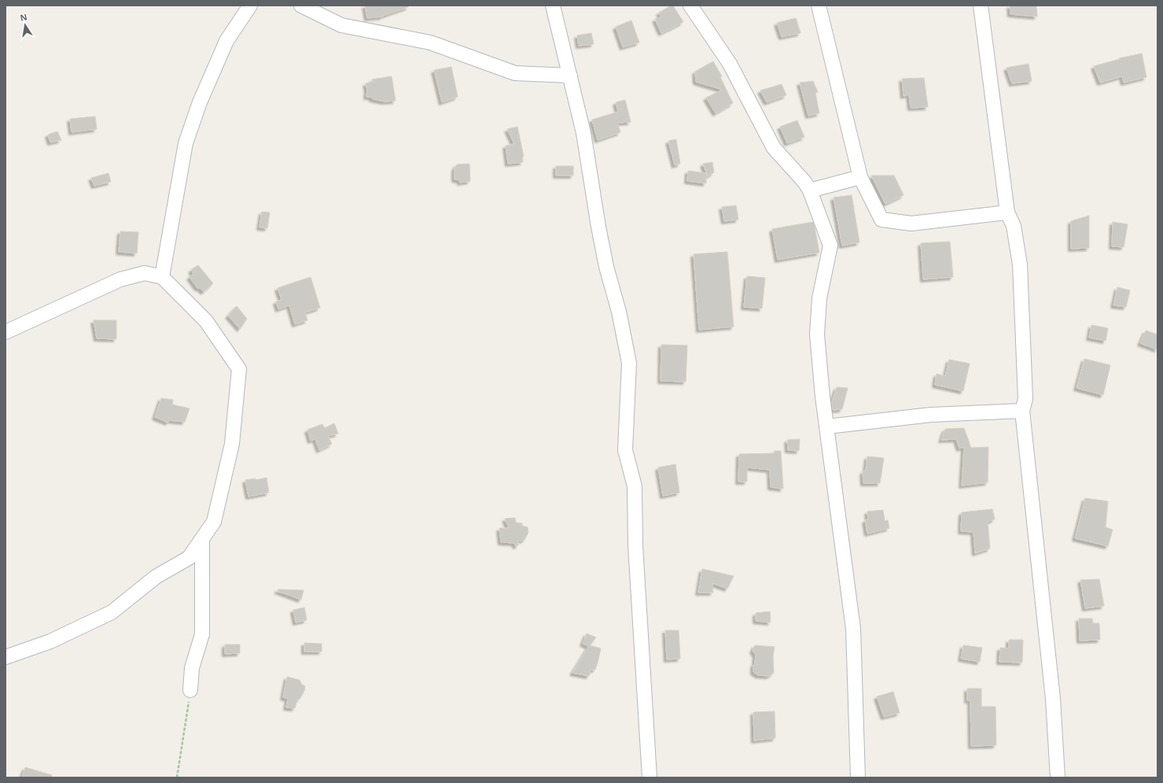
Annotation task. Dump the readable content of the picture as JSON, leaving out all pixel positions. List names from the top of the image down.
{
  "north": "top"
}
